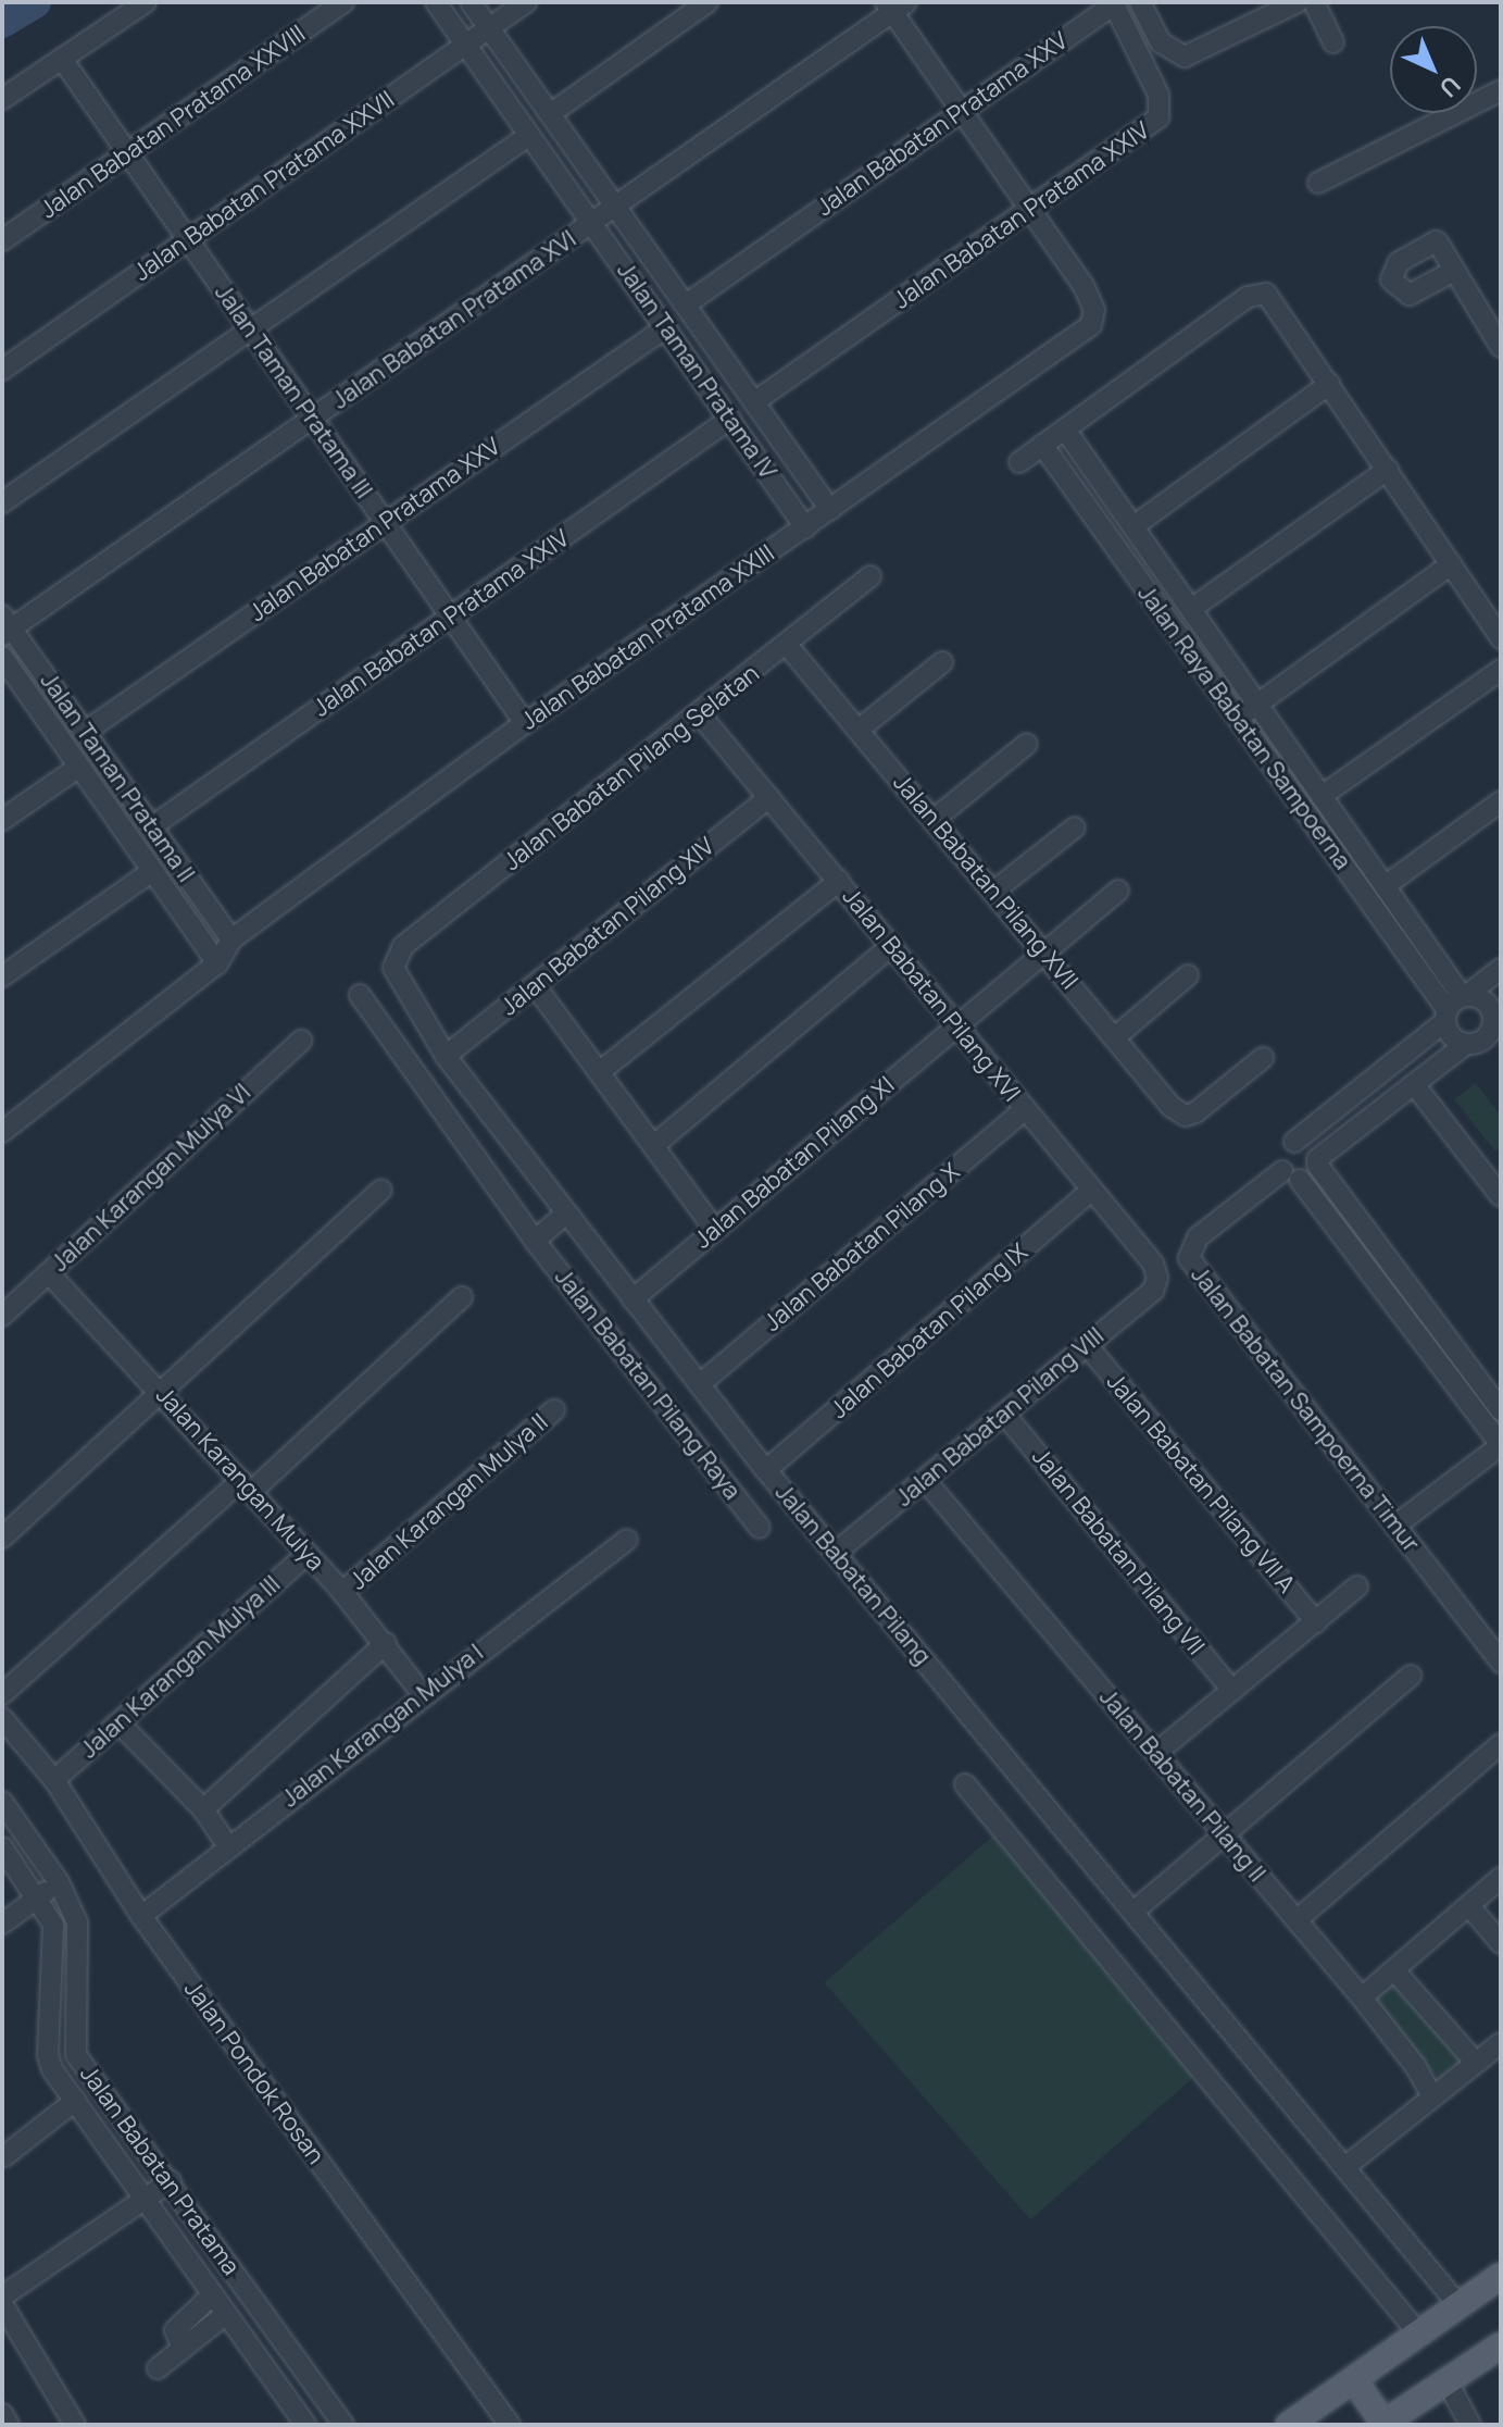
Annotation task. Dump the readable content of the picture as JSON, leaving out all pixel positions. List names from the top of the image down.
{
  "streets": {
    "street": [
      "Jalan Babatan Pratama XXVIII",
      "Jalan Babatan Pratama XXV",
      "Jalan Babatan Pratama XXVII",
      "Jalan Babatan Pratama XXIV",
      "Jalan Babatan Pratama XVI",
      "Jalan Taman Pratama IV",
      "Jalan Taman Pratama III",
      "Jalan Babatan Pratama XXIII",
      "Jalan Raya Babatan Sampoerna",
      "Jalan Babatan Pilang Selatan",
      "Jalan Taman Pratama II",
      "Jalan Babatan Pilang XVII",
      "Jalan Babatan Pilang XIV",
      "Jalan Babatan Pilang XVI",
      "Jalan Babatan Pilang XI",
      "Jalan Karangan Mulya VI",
      "Jalan Babatan Pilang X",
      "Jalan Babatan Pilang IX",
      "Jalan Babatan Pilang Raya",
      "Jalan Babatan Sampoerna Timur",
      "Jalan Babatan Pilang VIII",
      "Jalan Karangan Mulya",
      "Jalan Babatan Pilang VII A",
      "Jalan Karangan Mulya II",
      "Jalan Babatan Pilang VII",
      "Jalan Babatan Pilang",
      "Jalan Karangan Mulya III",
      "Jalan Karangan Mulya I",
      "Jalan Babatan Pilang II",
      "Jalan Pondok Rosan",
      "Jalan Babatan Pratama"
    ]
  },
  "crossings": [
    ["Jalan Babatan Pratama XXVIII", "Jalan Taman Pratama III"],
    ["Jalan Babatan Pratama XXV", "Jalan Babatan Pratama XXIV"],
    ["Jalan Babatan Pratama XXV", "Jalan Taman Pratama IV"],
    ["Jalan Babatan Pratama XXV", "Jalan Taman Pratama III"],
    ["Jalan Babatan Pratama XXV", "Jalan Taman Pratama II"],
    ["Jalan Babatan Pratama XXVII", "Jalan Taman Pratama IV"],
    ["Jalan Babatan Pratama XXVII", "Jalan Taman Pratama III"],
    ["Jalan Babatan Pratama XXIV", "Jalan Taman Pratama IV"],
    ["Jalan Babatan Pratama XXIV", "Jalan Taman Pratama III"],
    ["Jalan Babatan Pratama XXIV", "Jalan Babatan Pratama XXIII"],
    ["Jalan Babatan Pratama XXIV", "Jalan Taman Pratama II"],
    ["Jalan Babatan Pratama XVI", "Jalan Taman Pratama IV"],
    ["Jalan Babatan Pratama XVI", "Jalan Taman Pratama III"],
    ["Jalan Babatan Pratama XVI", "Jalan Taman Pratama II"],
    ["Jalan Taman Pratama IV", "Jalan Babatan Pratama XXIII"],
    ["Jalan Taman Pratama III", "Jalan Babatan Pratama XXIII"],
    ["Jalan Babatan Pratama XXIII", "Jalan Taman Pratama II"],
    ["Jalan Babatan Pilang Selatan", "Jalan Babatan Pilang XVII"],
    ["Jalan Babatan Pilang Selatan", "Jalan Babatan Pilang XVI"],
    ["Jalan Babatan Pilang Selatan", "Jalan Babatan Pilang"],
    ["Jalan Babatan Pilang XVII", "Jalan Babatan Pilang XI"],
    ["Jalan Babatan Pilang XIV", "Jalan Babatan Pilang XVI"],
    ["Jalan Babatan Pilang XIV", "Jalan Babatan Pilang"],
    ["Jalan Babatan Pilang XVI", "Jalan Babatan Pilang XI"],
    ["Jalan Babatan Pilang XVI", "Jalan Babatan Pilang X"],
    ["Jalan Babatan Pilang XVI", "Jalan Babatan Pilang IX"],
    ["Jalan Babatan Pilang XVI", "Jalan Babatan Pilang VIII"],
    ["Jalan Babatan Pilang XI", "Jalan Babatan Pilang"],
    ["Jalan Karangan Mulya VI", "Jalan Karangan Mulya"],
    ["Jalan Babatan Pilang X", "Jalan Babatan Pilang"],
    ["Jalan Babatan Pilang IX", "Jalan Babatan Pilang"],
    ["Jalan Babatan Pilang Raya", "Jalan Babatan Pilang"],
    ["Jalan Babatan Pilang VIII", "Jalan Babatan Pilang VII A"],
    ["Jalan Babatan Pilang VIII", "Jalan Babatan Pilang VII"],
    ["Jalan Babatan Pilang VIII", "Jalan Babatan Pilang"],
    ["Jalan Babatan Pilang VIII", "Jalan Babatan Pilang II"],
    ["Jalan Karangan Mulya", "Jalan Karangan Mulya II"],
    ["Jalan Karangan Mulya", "Jalan Karangan Mulya III"],
    ["Jalan Karangan Mulya", "Jalan Karangan Mulya I"],
    ["Jalan Karangan Mulya III", "Jalan Pondok Rosan"],
    ["Jalan Karangan Mulya I", "Jalan Pondok Rosan"]
  ],
  "north": "bottom right"
}
